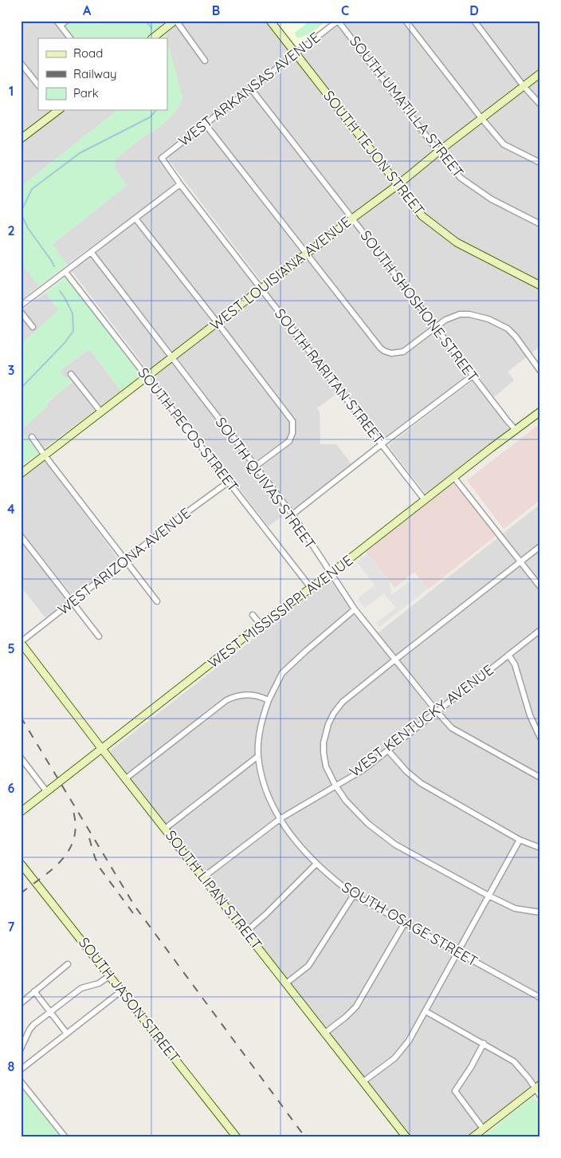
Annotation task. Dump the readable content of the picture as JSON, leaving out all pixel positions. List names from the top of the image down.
{
  "streets": {
    "street": [
      "WEST ARKANSAS AVENUE",
      "SOUTH UMATILLA STREET",
      "SOUTH TEJON STREET",
      "WEST LOUISIANA AVENUE",
      "SOUTH SHOSHONE STREET",
      "SOUTH RARITAN STREET",
      "SOUTH PECOS STREET",
      "SOUTH QUIVAS STREET",
      "WEST ARIZONA AVENUE",
      "WEST MISSISSIPPI AVENUE",
      "WEST KENTUCKY AVENUE",
      "SOUTH LIPAN STREET",
      "SOUTH OSAGE STREET",
      "SOUTH JASON STREET"
    ]
  },
  "crossings": [
    ["WEST ARKANSAS AVENUE", "SOUTH UMATILLA STREET"],
    ["WEST ARKANSAS AVENUE", "SOUTH TEJON STREET"],
    ["WEST ARKANSAS AVENUE", "SOUTH SHOSHONE STREET"],
    ["WEST ARKANSAS AVENUE", "SOUTH RARITAN STREET"],
    ["SOUTH UMATILLA STREET", "WEST LOUISIANA AVENUE"],
    ["SOUTH TEJON STREET", "WEST LOUISIANA AVENUE"],
    ["WEST LOUISIANA AVENUE", "SOUTH SHOSHONE STREET"],
    ["WEST LOUISIANA AVENUE", "SOUTH RARITAN STREET"],
    ["WEST LOUISIANA AVENUE", "SOUTH PECOS STREET"],
    ["WEST LOUISIANA AVENUE", "SOUTH QUIVAS STREET"],
    ["SOUTH SHOSHONE STREET", "WEST MISSISSIPPI AVENUE"],
    ["SOUTH RARITAN STREET", "WEST MISSISSIPPI AVENUE"],
    ["SOUTH PECOS STREET", "WEST ARIZONA AVENUE"],
    ["SOUTH PECOS STREET", "WEST MISSISSIPPI AVENUE"],
    ["SOUTH QUIVAS STREET", "WEST MISSISSIPPI AVENUE"],
    ["SOUTH QUIVAS STREET", "WEST KENTUCKY AVENUE"],
    ["SOUTH QUIVAS STREET", "SOUTH OSAGE STREET"],
    ["WEST ARIZONA AVENUE", "SOUTH LIPAN STREET"],
    ["WEST MISSISSIPPI AVENUE", "SOUTH LIPAN STREET"],
    ["WEST KENTUCKY AVENUE", "SOUTH LIPAN STREET"],
    ["WEST KENTUCKY AVENUE", "SOUTH OSAGE STREET"]
  ],
  "legend": ["Road", "Railway", "Park"],
  "grid": {
    "columns": [
      "A",
      "B",
      "C",
      "D"
    ],
    "rows": [
      "1",
      "2",
      "3",
      "4",
      "5",
      "6",
      "7",
      "8"
    ]
  }
}
